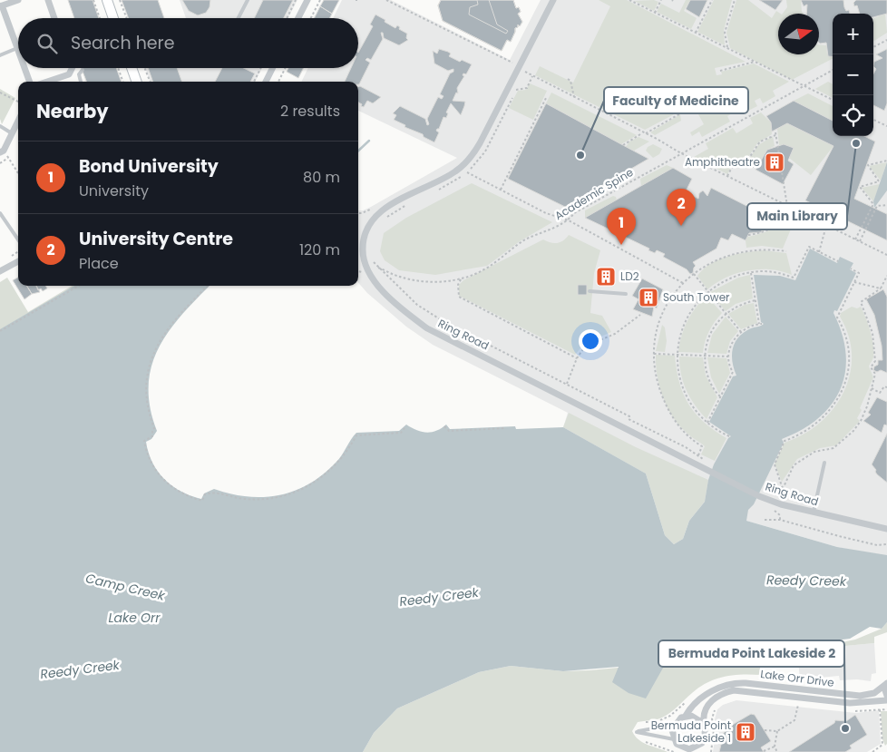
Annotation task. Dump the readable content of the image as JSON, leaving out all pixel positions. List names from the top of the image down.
{
  "streets": {
    "street": ["Ring Road", "Lake Orr Drive"],
    "path": ["Academic Spine"]
  },
  "water": ["Reedy Creek", "Camp Creek", "Lake Orr"],
  "places": {
    "other": ["Main Library", "Faculty of Medicine", "Bermuda Point Lakeside 2"],
    "building": [
      "Amphitheatre",
      "LD2",
      "South Tower",
      "Bermuda Point Lakeside 1"
    ]
  },
  "north": "right",
  "page": {
    "map_buttons": ["+", "−"],
    "search": "Search here",
    "heading": ["Nearby", "2 results"],
    "list": [
      {
        "mark": "1",
        "name": "Bond University",
        "note": "University",
        "value": "80 m"
      },
      {
        "mark": "2",
        "name": "University Centre",
        "note": "Place",
        "value": "120 m"
      }
    ],
    "pins": ["2", "1"]
  }
}
